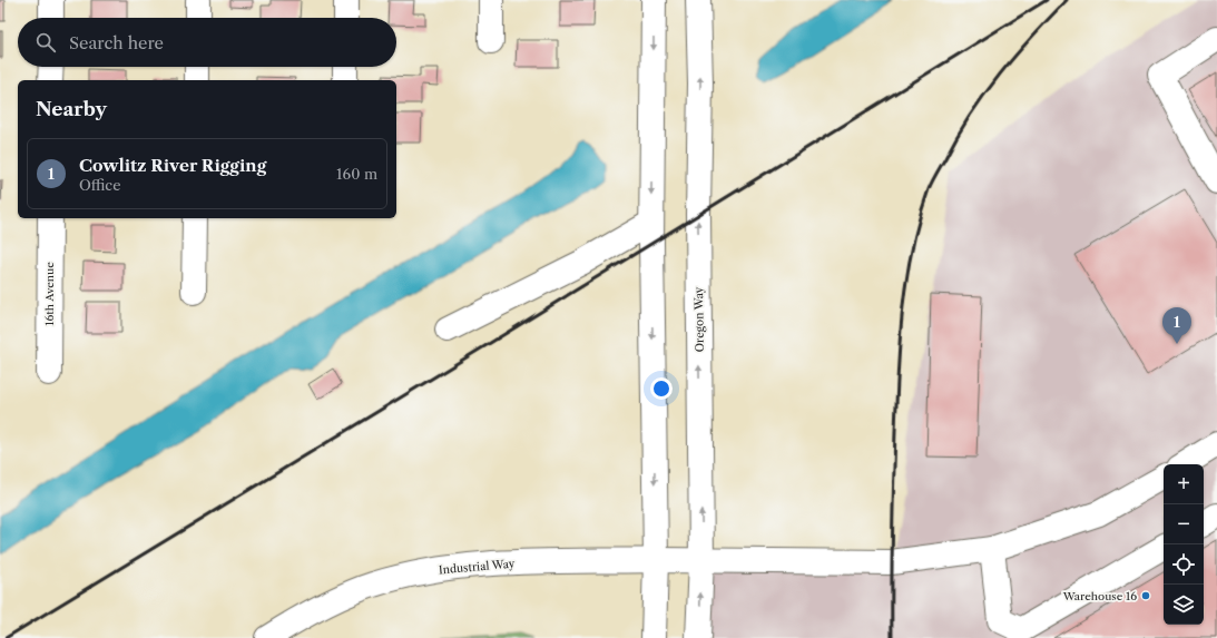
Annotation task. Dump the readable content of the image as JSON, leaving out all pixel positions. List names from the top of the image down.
{
  "streets": {
    "main road": ["16th Avenue", "Oregon Way", "Industrial Way"]
  },
  "crossings": [
    ["Oregon Way", "Industrial Way"]
  ],
  "places": ["Warehouse 16"],
  "page": {
    "search": "Search here",
    "heading": "Nearby",
    "list": [
      {
        "mark": "1",
        "name": "Cowlitz River Rigging",
        "note": "Office",
        "value": "160 m"
      }
    ],
    "pins": "1",
    "map_buttons": ["+", "−"]
  }
}
